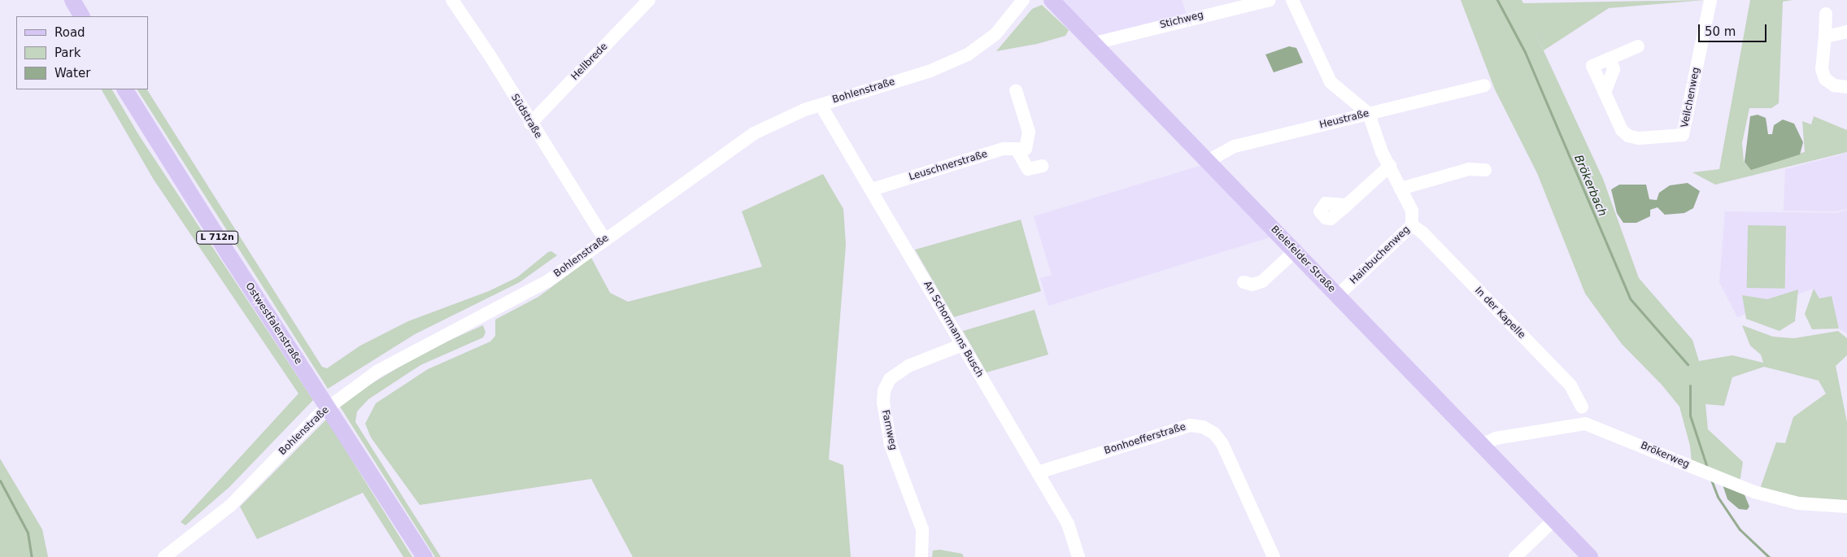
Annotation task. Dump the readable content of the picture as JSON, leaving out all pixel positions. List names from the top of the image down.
{
  "streets": {
    "main road": ["L 712n", "Bielefelder Straße", "Ostwestfalenstraße"],
    "street": [
      "Stichweg",
      "Hellbrede",
      "Bohlenstraße",
      "Veilchenweg",
      "Südstraße",
      "Heustraße",
      "Leuschnerstraße",
      "Hainbuchenweg",
      "In der Kapelle",
      "An Schormanns Busch",
      "Farnweg",
      "Bonhoefferstraße",
      "Brökerweg"
    ]
  },
  "crossings": [
    ["Stichweg", "Bielefelder Straße"],
    ["Hellbrede", "Südstraße"],
    ["Bohlenstraße", "Südstraße"],
    ["Bohlenstraße", "An Schormanns Busch"],
    ["Heustraße", "Hainbuchenweg"],
    ["Heustraße", "Bielefelder Straße"],
    ["Leuschnerstraße", "An Schormanns Busch"],
    ["Hainbuchenweg", "Bielefelder Straße"],
    ["Hainbuchenweg", "In der Kapelle"],
    ["Bielefelder Straße", "Brökerweg"],
    ["An Schormanns Busch", "Farnweg"],
    ["An Schormanns Busch", "Bonhoefferstraße"]
  ],
  "water": ["Brökerbach"],
  "legend": ["Road", "Park", "Water"],
  "scale_bar": "50 m"
}
